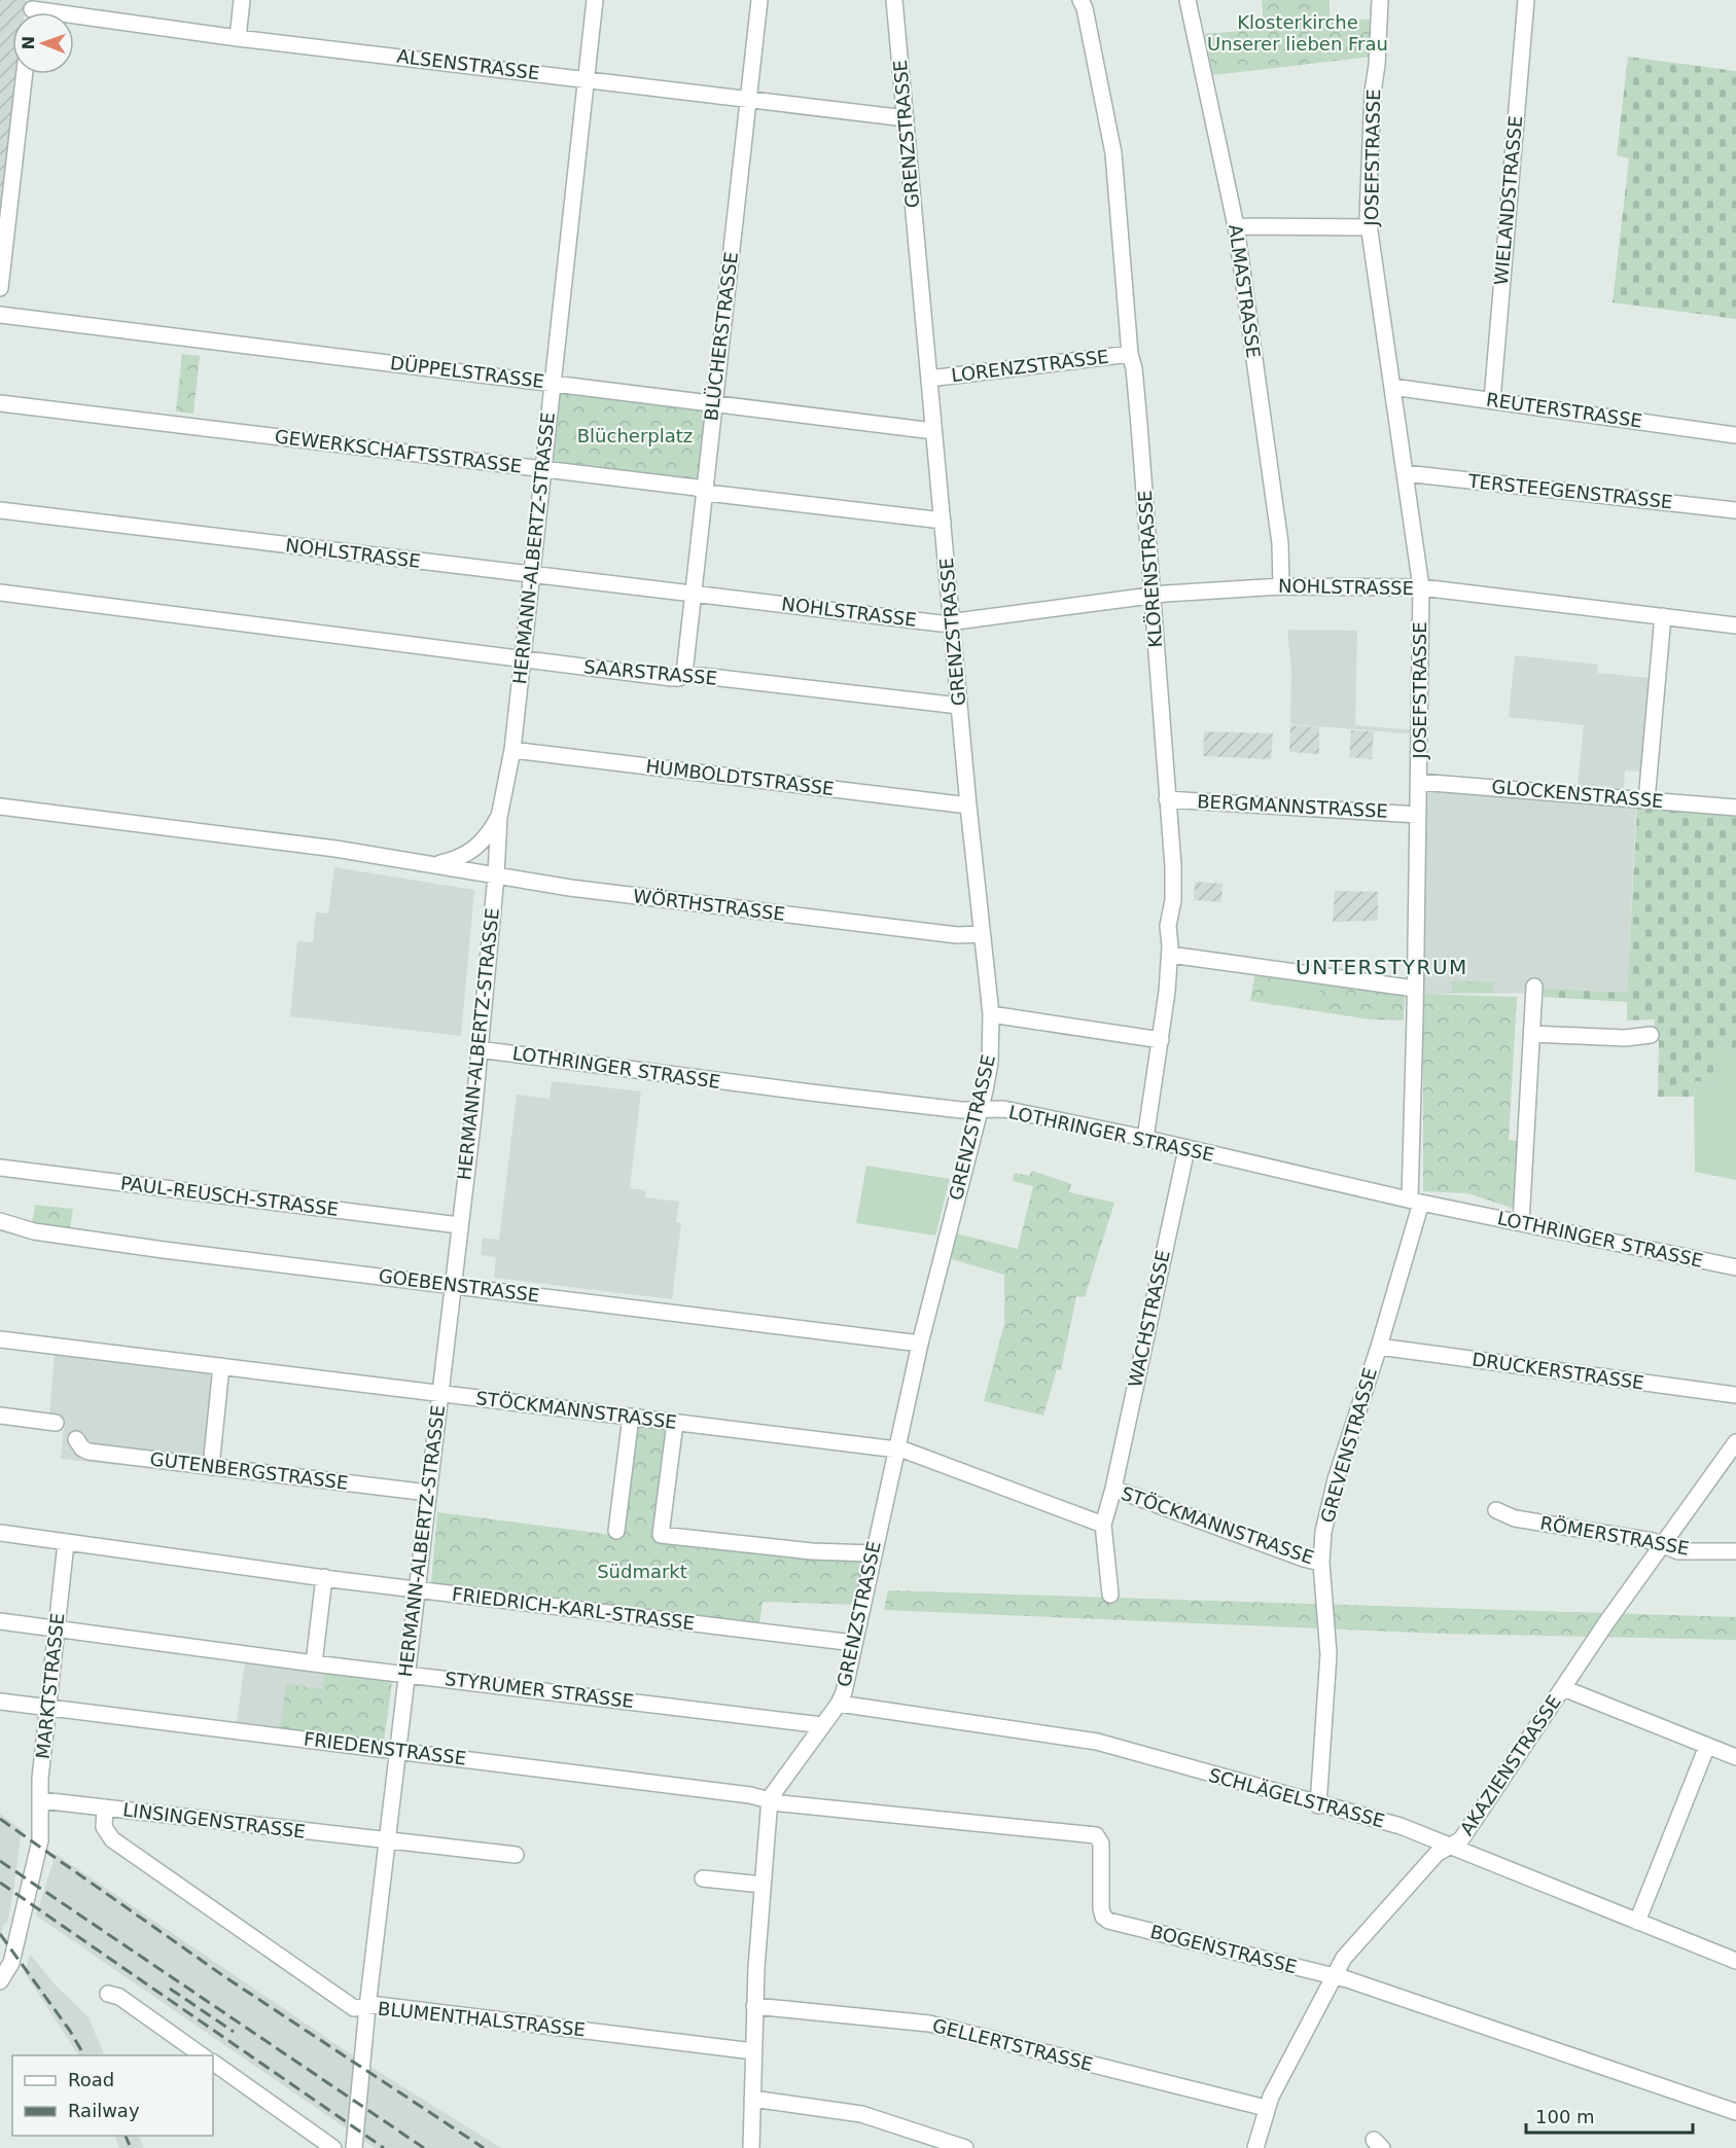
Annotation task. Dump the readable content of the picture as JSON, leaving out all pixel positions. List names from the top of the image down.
{
  "streets": {
    "street": [
      "ALSENSTRASSE",
      "GRENZSTRASSE",
      "JOSEFSTRASSE",
      "WIELANDSTRASSE",
      "ALMASTRASSE",
      "BLÜCHERSTRASSE",
      "LORENZSTRASSE",
      "DÜPPELSTRASSE",
      "REUTERSTRASSE",
      "GEWERKSCHAFTSSTRASSE",
      "TERSTEEGENSTRASSE",
      "HERMANN-ALBERTZ-STRASSE",
      "NOHLSTRASSE",
      "KLÖRENSTRASSE",
      "SAARSTRASSE",
      "HUMBOLDTSTRASSE",
      "GLOCKENSTRASSE",
      "BERGMANNSTRASSE",
      "WÖRTHSTRASSE",
      "LOTHRINGER STRASSE",
      "PAUL-REUSCH-STRASSE",
      "GOEBENSTRASSE",
      "WACHSTRASSE",
      "DRUCKERSTRASSE",
      "STÖCKMANNSTRASSE",
      "GREVENSTRASSE",
      "GUTENBERGSTRASSE",
      "RÖMERSTRASSE",
      "FRIEDRICH-KARL-STRASSE",
      "MARKTSTRASSE",
      "STYRUMER STRASSE",
      "FRIEDENSTRASSE",
      "AKAZIENSTRASSE",
      "SCHLÄGELSTRASSE",
      "LINSINGENSTRASSE",
      "BOGENSTRASSE",
      "BLUMENTHALSTRASSE",
      "GELLERTSTRASSE"
    ]
  },
  "crossings": [
    ["ALSENSTRASSE", "GRENZSTRASSE"],
    ["ALSENSTRASSE", "BLÜCHERSTRASSE"],
    ["ALSENSTRASSE", "HERMANN-ALBERTZ-STRASSE"],
    ["GRENZSTRASSE", "LORENZSTRASSE"],
    ["GRENZSTRASSE", "DÜPPELSTRASSE"],
    ["GRENZSTRASSE", "GEWERKSCHAFTSSTRASSE"],
    ["GRENZSTRASSE", "NOHLSTRASSE"],
    ["GRENZSTRASSE", "SAARSTRASSE"],
    ["GRENZSTRASSE", "HUMBOLDTSTRASSE"],
    ["GRENZSTRASSE", "WÖRTHSTRASSE"],
    ["GRENZSTRASSE", "LOTHRINGER STRASSE"],
    ["GRENZSTRASSE", "GOEBENSTRASSE"],
    ["GRENZSTRASSE", "STÖCKMANNSTRASSE"],
    ["GRENZSTRASSE", "FRIEDRICH-KARL-STRASSE"],
    ["GRENZSTRASSE", "STYRUMER STRASSE"],
    ["GRENZSTRASSE", "FRIEDENSTRASSE"],
    ["GRENZSTRASSE", "SCHLÄGELSTRASSE"],
    ["GRENZSTRASSE", "BOGENSTRASSE"],
    ["JOSEFSTRASSE", "REUTERSTRASSE"],
    ["JOSEFSTRASSE", "TERSTEEGENSTRASSE"],
    ["JOSEFSTRASSE", "NOHLSTRASSE"],
    ["JOSEFSTRASSE", "GLOCKENSTRASSE"],
    ["JOSEFSTRASSE", "BERGMANNSTRASSE"],
    ["JOSEFSTRASSE", "LOTHRINGER STRASSE"],
    ["JOSEFSTRASSE", "GREVENSTRASSE"],
    ["WIELANDSTRASSE", "REUTERSTRASSE"],
    ["ALMASTRASSE", "NOHLSTRASSE"],
    ["BLÜCHERSTRASSE", "DÜPPELSTRASSE"],
    ["BLÜCHERSTRASSE", "GEWERKSCHAFTSSTRASSE"],
    ["BLÜCHERSTRASSE", "NOHLSTRASSE"],
    ["BLÜCHERSTRASSE", "SAARSTRASSE"],
    ["LORENZSTRASSE", "KLÖRENSTRASSE"],
    ["DÜPPELSTRASSE", "HERMANN-ALBERTZ-STRASSE"],
    ["GEWERKSCHAFTSSTRASSE", "HERMANN-ALBERTZ-STRASSE"],
    ["HERMANN-ALBERTZ-STRASSE", "NOHLSTRASSE"],
    ["HERMANN-ALBERTZ-STRASSE", "SAARSTRASSE"],
    ["HERMANN-ALBERTZ-STRASSE", "HUMBOLDTSTRASSE"],
    ["HERMANN-ALBERTZ-STRASSE", "WÖRTHSTRASSE"],
    ["HERMANN-ALBERTZ-STRASSE", "LOTHRINGER STRASSE"],
    ["HERMANN-ALBERTZ-STRASSE", "PAUL-REUSCH-STRASSE"],
    ["HERMANN-ALBERTZ-STRASSE", "GOEBENSTRASSE"],
    ["HERMANN-ALBERTZ-STRASSE", "STÖCKMANNSTRASSE"],
    ["HERMANN-ALBERTZ-STRASSE", "GUTENBERGSTRASSE"],
    ["HERMANN-ALBERTZ-STRASSE", "FRIEDRICH-KARL-STRASSE"],
    ["HERMANN-ALBERTZ-STRASSE", "STYRUMER STRASSE"],
    ["HERMANN-ALBERTZ-STRASSE", "FRIEDENSTRASSE"],
    ["HERMANN-ALBERTZ-STRASSE", "LINSINGENSTRASSE"],
    ["HERMANN-ALBERTZ-STRASSE", "BLUMENTHALSTRASSE"],
    ["NOHLSTRASSE", "KLÖRENSTRASSE"],
    ["KLÖRENSTRASSE", "BERGMANNSTRASSE"],
    ["KLÖRENSTRASSE", "LOTHRINGER STRASSE"],
    ["LOTHRINGER STRASSE", "WACHSTRASSE"],
    ["LOTHRINGER STRASSE", "GREVENSTRASSE"],
    ["WACHSTRASSE", "STÖCKMANNSTRASSE"],
    ["DRUCKERSTRASSE", "GREVENSTRASSE"],
    ["STÖCKMANNSTRASSE", "GREVENSTRASSE"],
    ["GREVENSTRASSE", "SCHLÄGELSTRASSE"],
    ["RÖMERSTRASSE", "AKAZIENSTRASSE"],
    ["FRIEDRICH-KARL-STRASSE", "MARKTSTRASSE"],
    ["MARKTSTRASSE", "STYRUMER STRASSE"],
    ["MARKTSTRASSE", "FRIEDENSTRASSE"],
    ["MARKTSTRASSE", "LINSINGENSTRASSE"],
    ["FRIEDENSTRASSE", "BOGENSTRASSE"],
    ["AKAZIENSTRASSE", "SCHLÄGELSTRASSE"],
    ["AKAZIENSTRASSE", "BOGENSTRASSE"],
    ["AKAZIENSTRASSE", "GELLERTSTRASSE"],
    ["LINSINGENSTRASSE", "BLUMENTHALSTRASSE"]
  ],
  "districts": ["UNTERSTYRUM"],
  "parks": ["Klosterkirche Unserer lieben Frau", "Blücherplatz", "Südmarkt"],
  "legend": ["Road", "Railway"],
  "scale_bar": "100 m",
  "north": "left"
}
